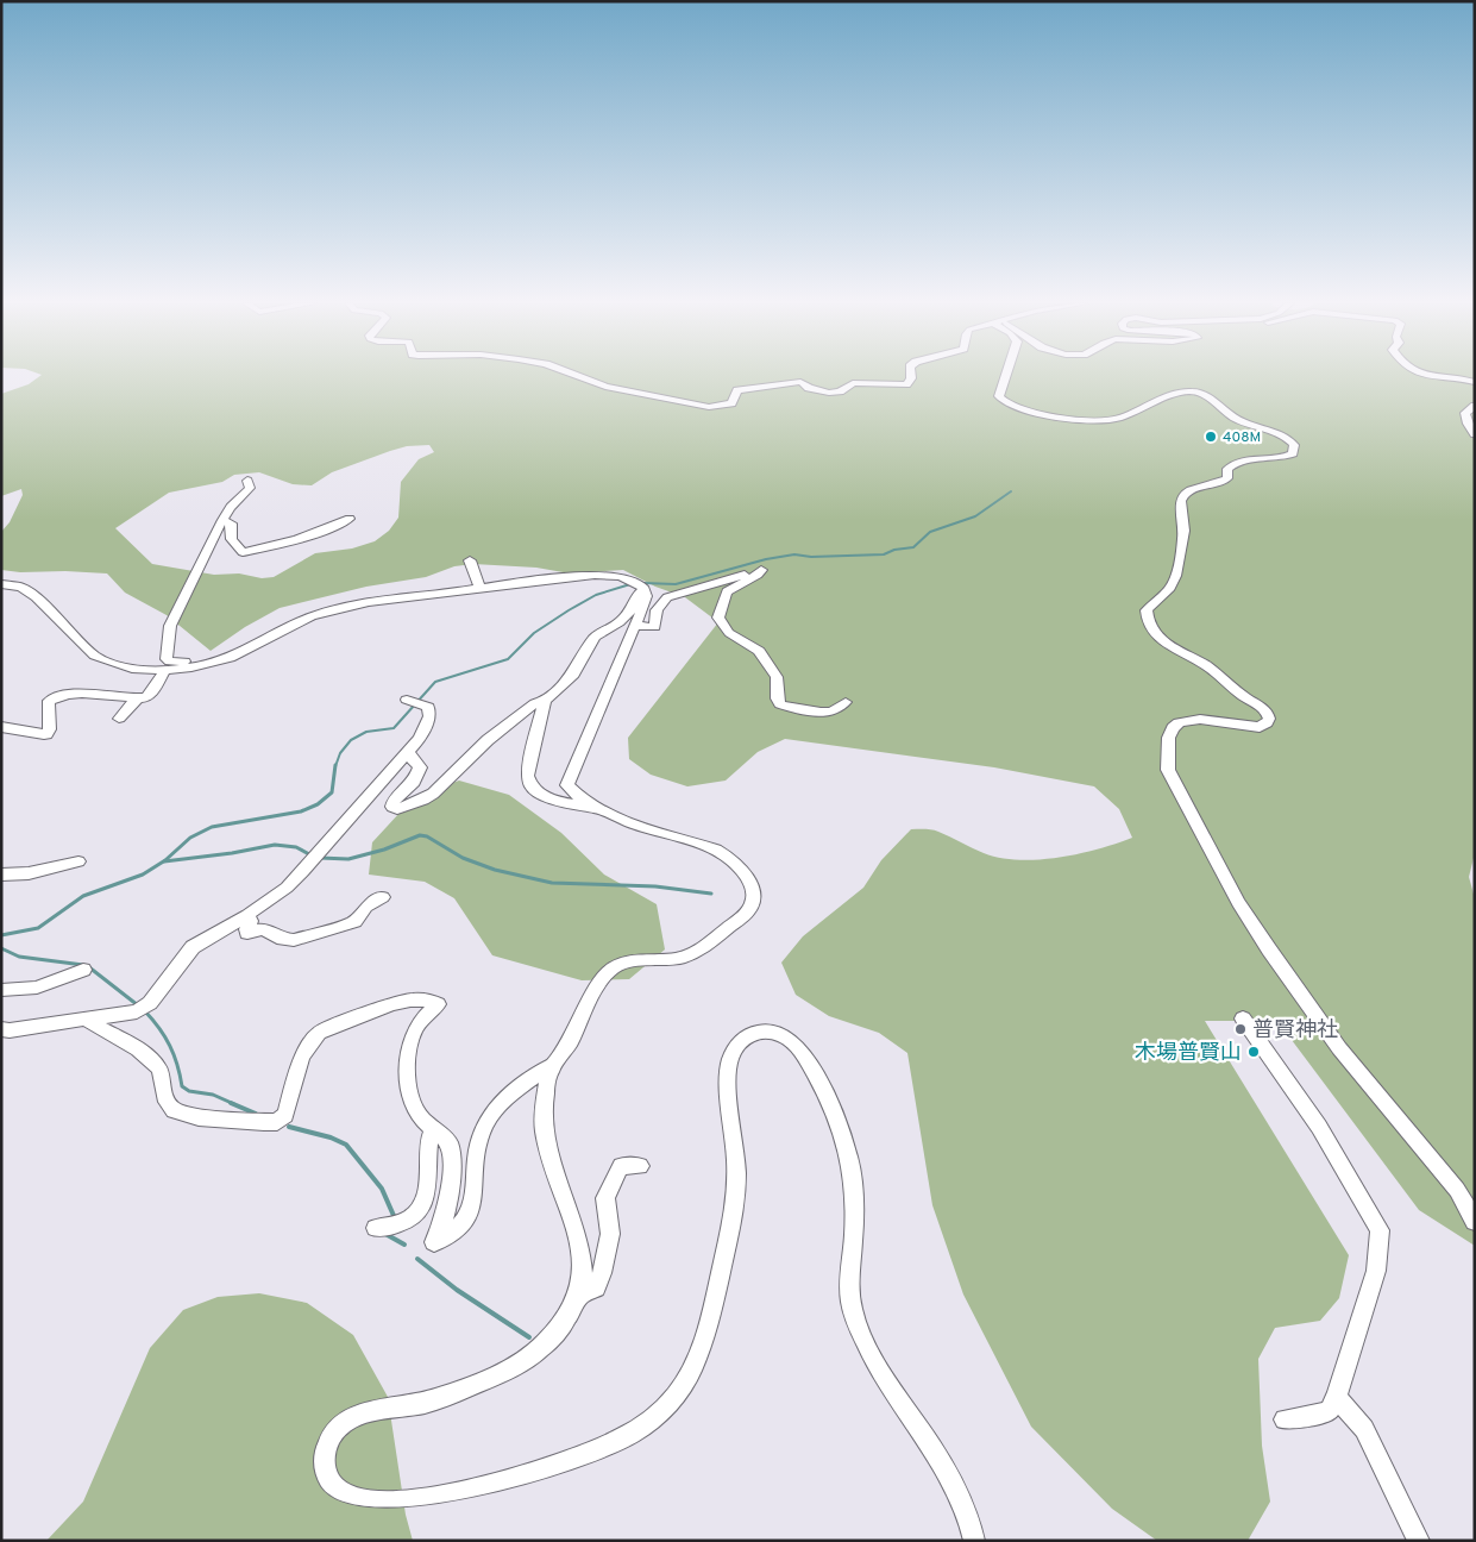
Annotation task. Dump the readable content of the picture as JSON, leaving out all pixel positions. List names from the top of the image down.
{
  "places": ["408M", "普賢神社", "木場普賢山"]
}
